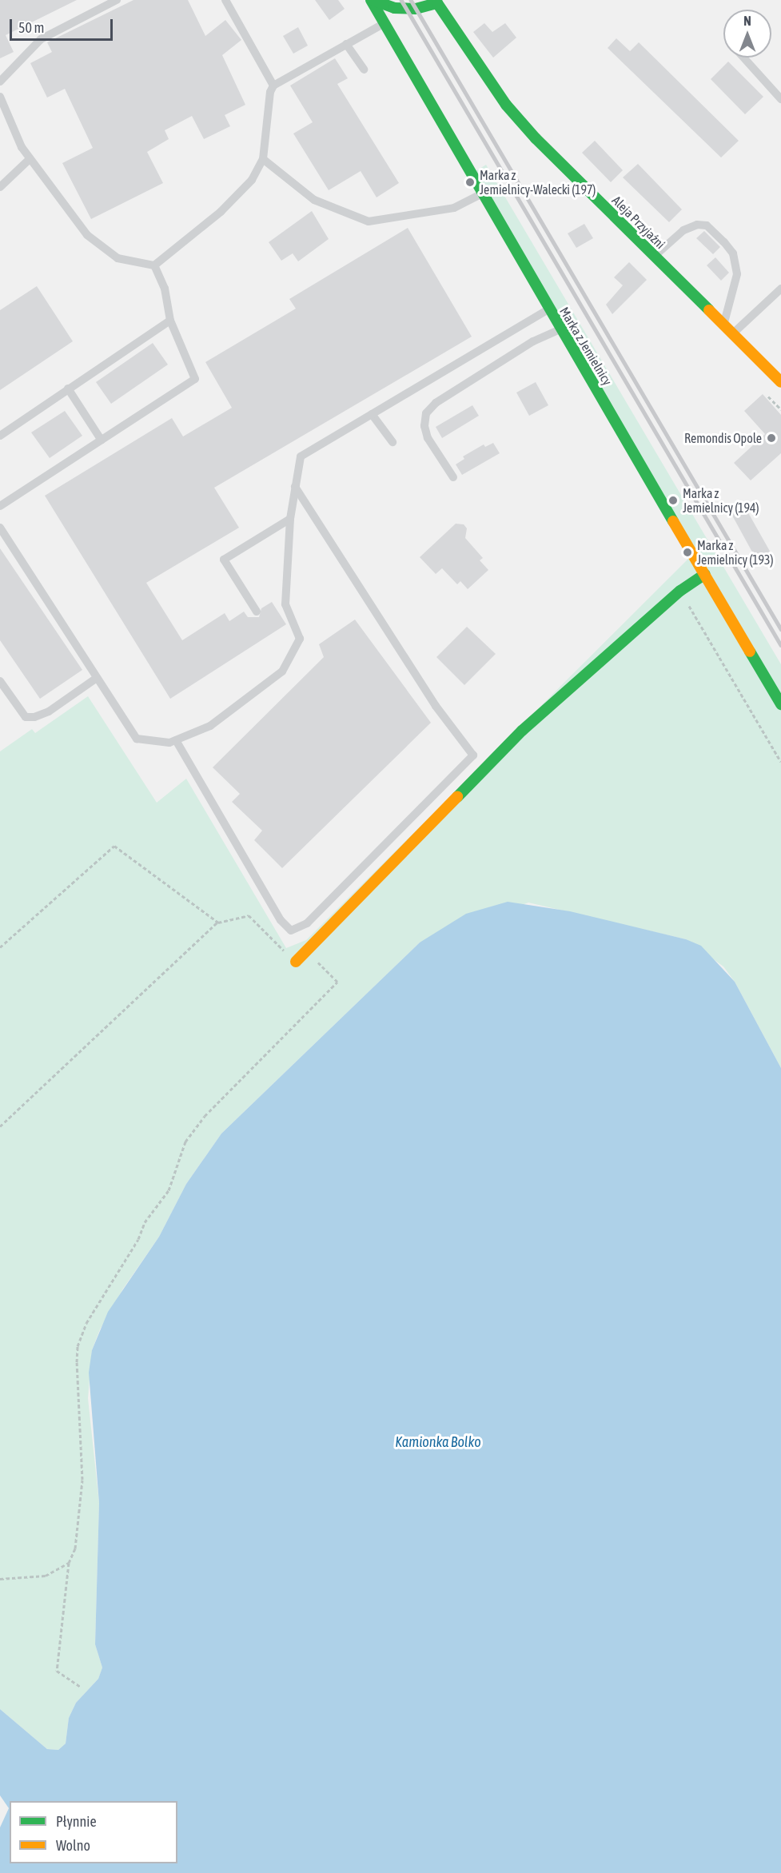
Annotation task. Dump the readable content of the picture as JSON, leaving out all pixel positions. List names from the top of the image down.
{
  "streets": {
    "street": ["Aleja Przyjaźni", "Marka z Jemielnicy"]
  },
  "crossings": [
    ["Aleja Przyjaźni", "Marka z Jemielnicy"]
  ],
  "water": ["Kamionka Bolko"],
  "places": [
    "Marka z Jemielnicy-Walecki (197)",
    "Remondis Opole",
    "Marka z Jemielnicy (194)",
    "Marka z Jemielnicy (193)"
  ],
  "legend": ["Płynnie", "Wolno"],
  "scale_bar": "50 m",
  "north": "top"
}
